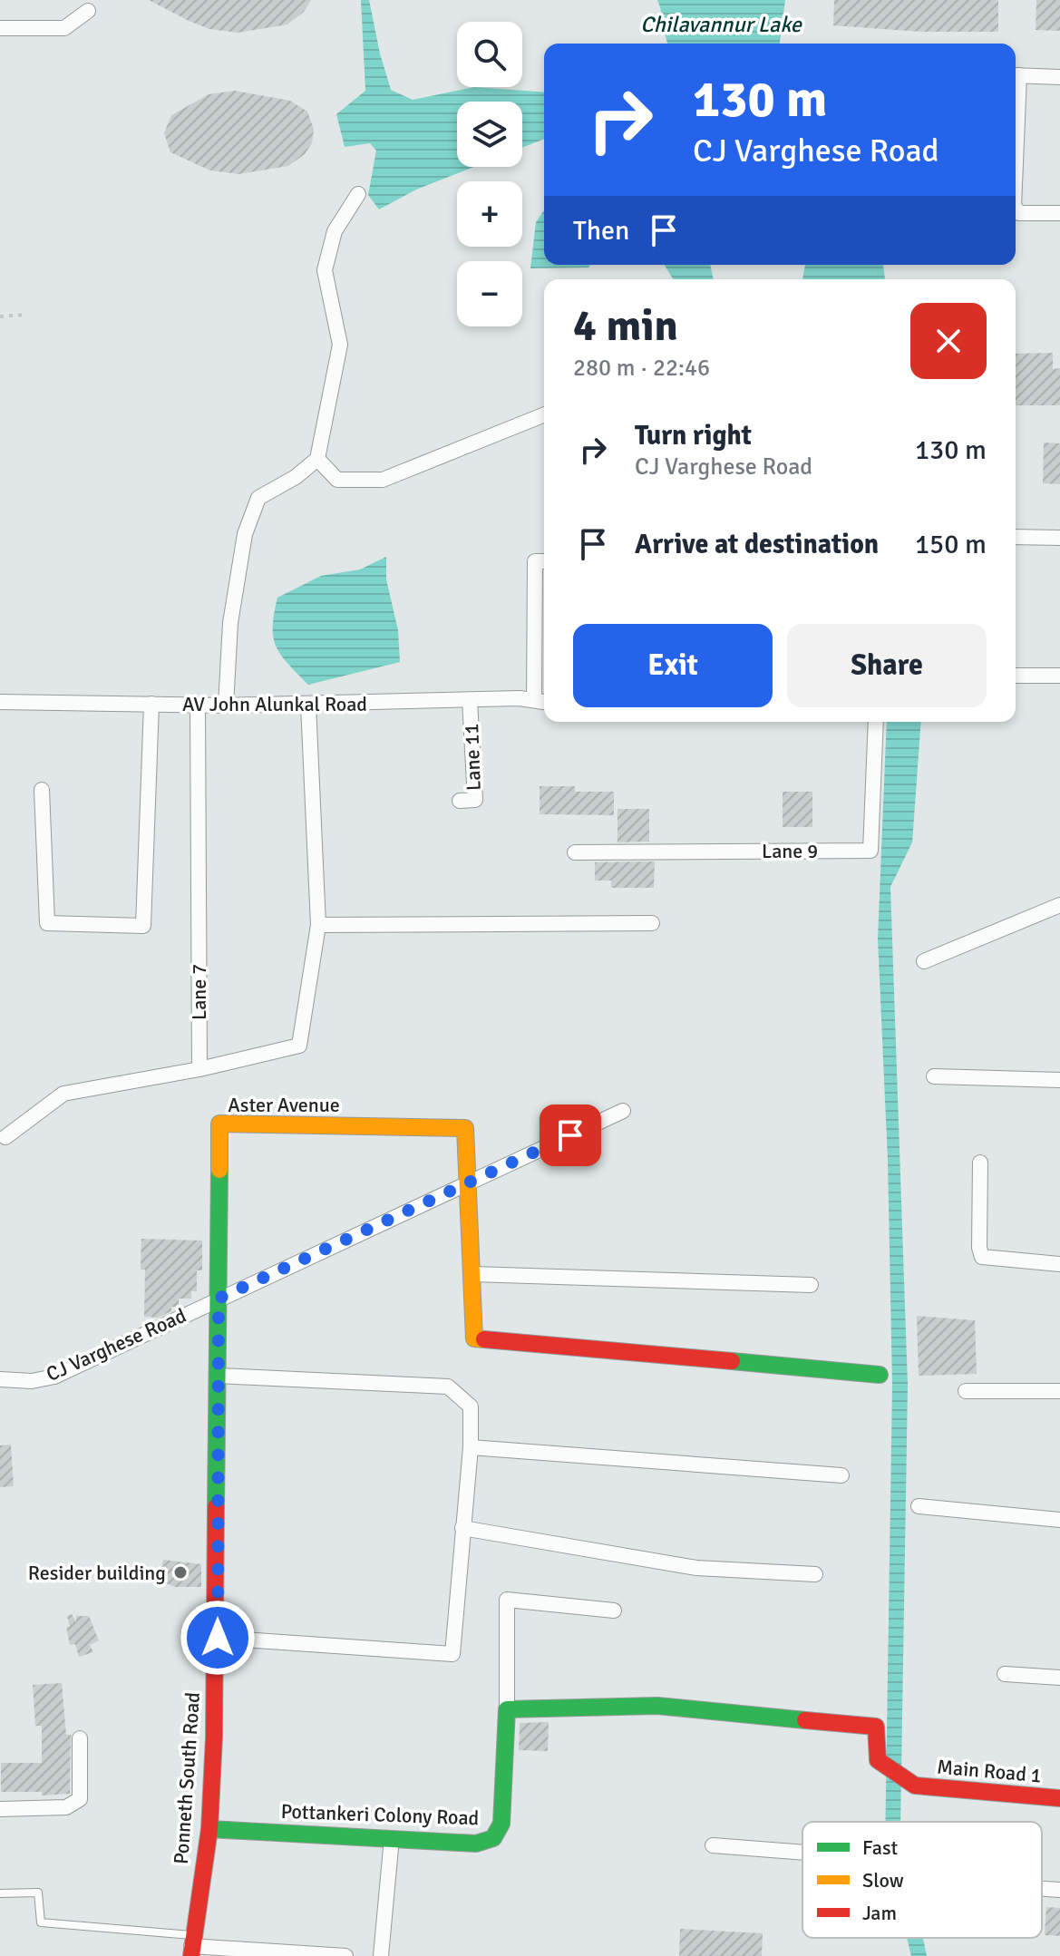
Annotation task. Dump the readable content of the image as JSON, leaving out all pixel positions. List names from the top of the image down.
{
  "streets": {
    "street": [
      "AV John Alunkal Road",
      "Lane 11",
      "Lane 9",
      "Lane 7",
      "Aster Avenue",
      "CJ Varghese Road",
      "Main Road 1",
      "Ponneth South Road",
      "Pottankeri Colony Road"
    ]
  },
  "crossings": [
    ["AV John Alunkal Road", "Lane 11"],
    ["AV John Alunkal Road", "Lane 7"],
    ["Aster Avenue", "CJ Varghese Road"],
    ["Aster Avenue", "Ponneth South Road"],
    ["CJ Varghese Road", "Ponneth South Road"],
    ["Main Road 1", "Pottankeri Colony Road"],
    ["Ponneth South Road", "Pottankeri Colony Road"]
  ],
  "water": ["Chilavannur Lake"],
  "places": ["Resider building"],
  "legend": ["Fast", "Slow", "Jam"],
  "page": {
    "map_buttons": ["+", "−"],
    "turn": ["130 m", "CJ Varghese Road"],
    "then": "Then",
    "heading": ["4 min", "280 m · 22:46"],
    "list": [
      {
        "name": "Turn right",
        "note": "CJ Varghese Road",
        "value": "130 m"
      },
      {
        "name": "Arrive at destination",
        "value": "150 m"
      }
    ],
    "buttons": ["Exit", "Share"]
  }
}
